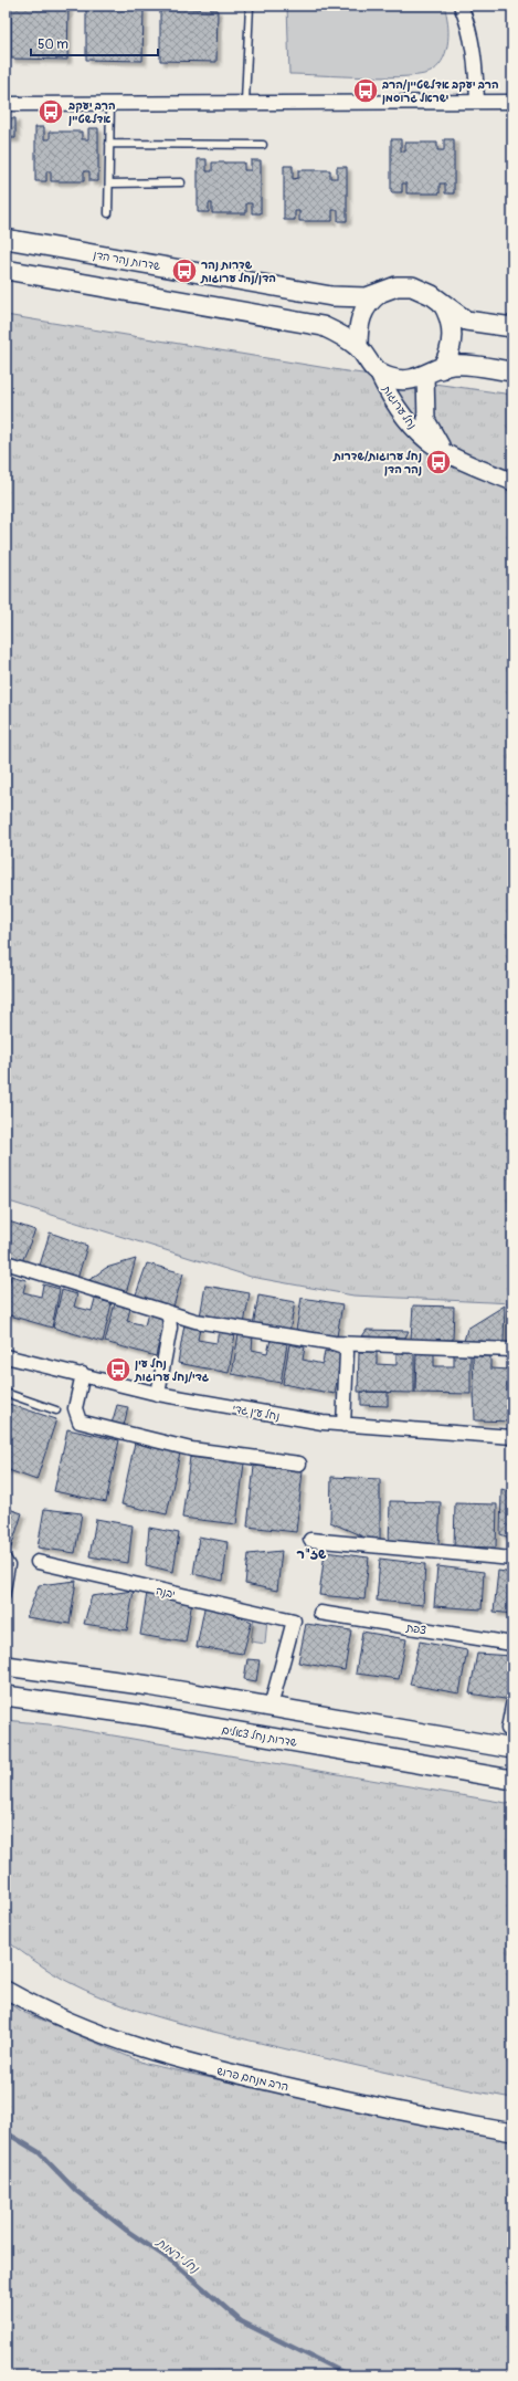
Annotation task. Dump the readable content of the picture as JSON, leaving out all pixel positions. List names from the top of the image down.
{
  "streets": {
    "main road": ["שדרות נהר הדן", "שדרות נחל צאלים"],
    "street": [
      "נחל ערוגות",
      "נחל עין גדי",
      "יבנה",
      "צפת",
      "הרב מנחם פרוש"
    ]
  },
  "crossings": [
    ["שדרות נהר הדן", "נחל ערוגות"]
  ],
  "districts": ["שז\"ר"],
  "water": ["נחל ירמות"],
  "places": {
    "bus stop": [
      "הרב יעקב אדלשטיין/הרב ישראל גרוסמן",
      "הרב יעקב אדלשטיין",
      "שדרות נהר הדן/נחל ערוגות",
      "נחל ערוגות/שדרות נהר הדן",
      "נחל עין גדי/נחל ערוגות"
    ]
  },
  "scale_bar": "50 m"
}
